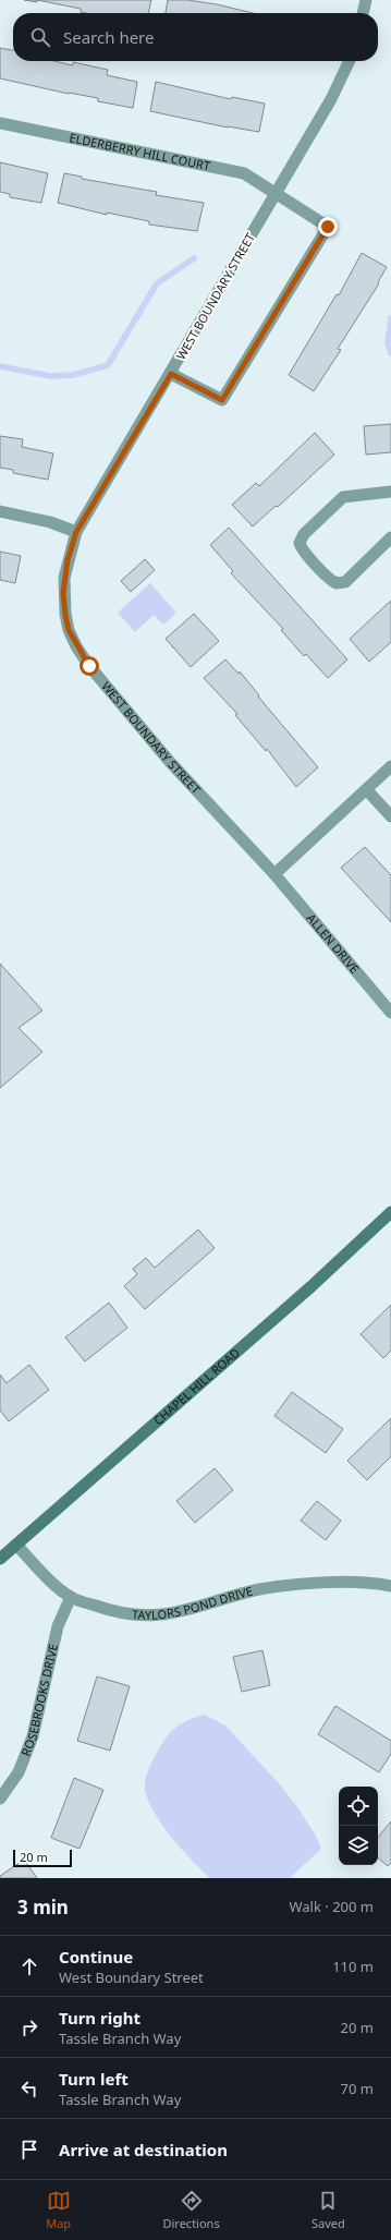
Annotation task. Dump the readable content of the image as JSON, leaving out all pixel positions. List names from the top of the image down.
{
  "streets": {
    "main road": ["CHAPEL HILL ROAD"],
    "street": [
      "ELDERBERRY HILL COURT",
      "WEST BOUNDARY STREET",
      "ALLEN DRIVE",
      "TAYLORS POND DRIVE",
      "ROSEBROOKS DRIVE"
    ]
  },
  "crossings": [
    ["ELDERBERRY HILL COURT", "WEST BOUNDARY STREET"],
    ["WEST BOUNDARY STREET", "ALLEN DRIVE"],
    ["CHAPEL HILL ROAD", "TAYLORS POND DRIVE"],
    ["TAYLORS POND DRIVE", "ROSEBROOKS DRIVE"]
  ],
  "scale_bar": "20 m",
  "page": {
    "search": "Search here",
    "scale": "20 m",
    "heading": ["3 min", "Walk · 200 m"],
    "list": [
      ["Continue", "West Boundary Street", "110 m"],
      ["Turn right", "Tassle Branch Way", "20 m"],
      ["Turn left", "Tassle Branch Way", "70 m"],
      "Arrive at destination"
    ],
    "nav": ["Map", "Directions", "Saved"]
  }
}
